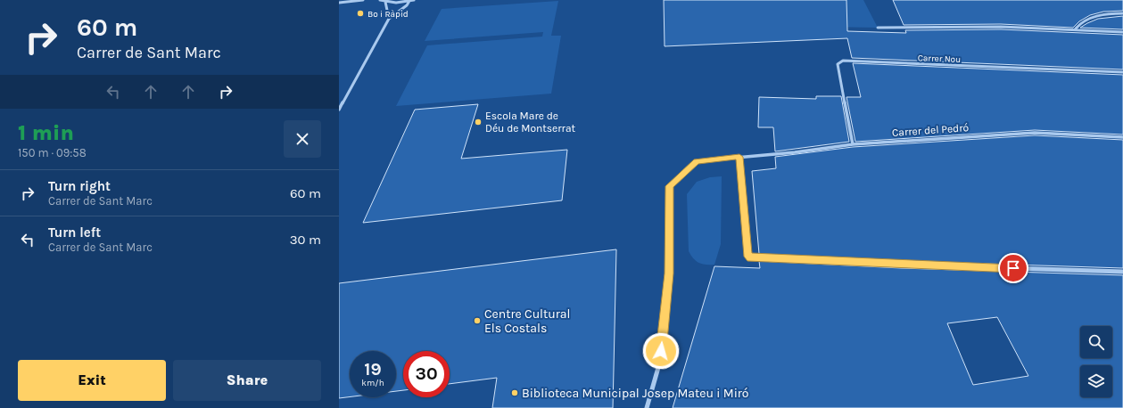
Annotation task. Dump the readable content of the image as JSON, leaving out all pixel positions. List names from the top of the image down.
{
  "streets": {
    "street": ["Carrer Nou", "Carrer del Pedró"]
  },
  "crossings": [
    ["Carrer Nou", "Carrer del Pedró"]
  ],
  "places": [
    "Bo i Ràpid",
    "Escola Mare de Déu de Montserrat",
    "Centre Cultural Els Costals",
    "Biblioteca Municipal Josep Mateu i Miró"
  ],
  "page": {
    "turn": ["60 m", "Carrer de Sant Marc"],
    "heading": ["1 min", "150 m · 09:58"],
    "list": [
      {
        "name": "Turn right",
        "note": "Carrer de Sant Marc",
        "value": "60 m"
      },
      {
        "name": "Turn left",
        "note": "Carrer de Sant Marc",
        "value": "30 m"
      }
    ],
    "speed": "19 km/h",
    "limit": "30",
    "buttons": ["Exit", "Share"]
  }
}
